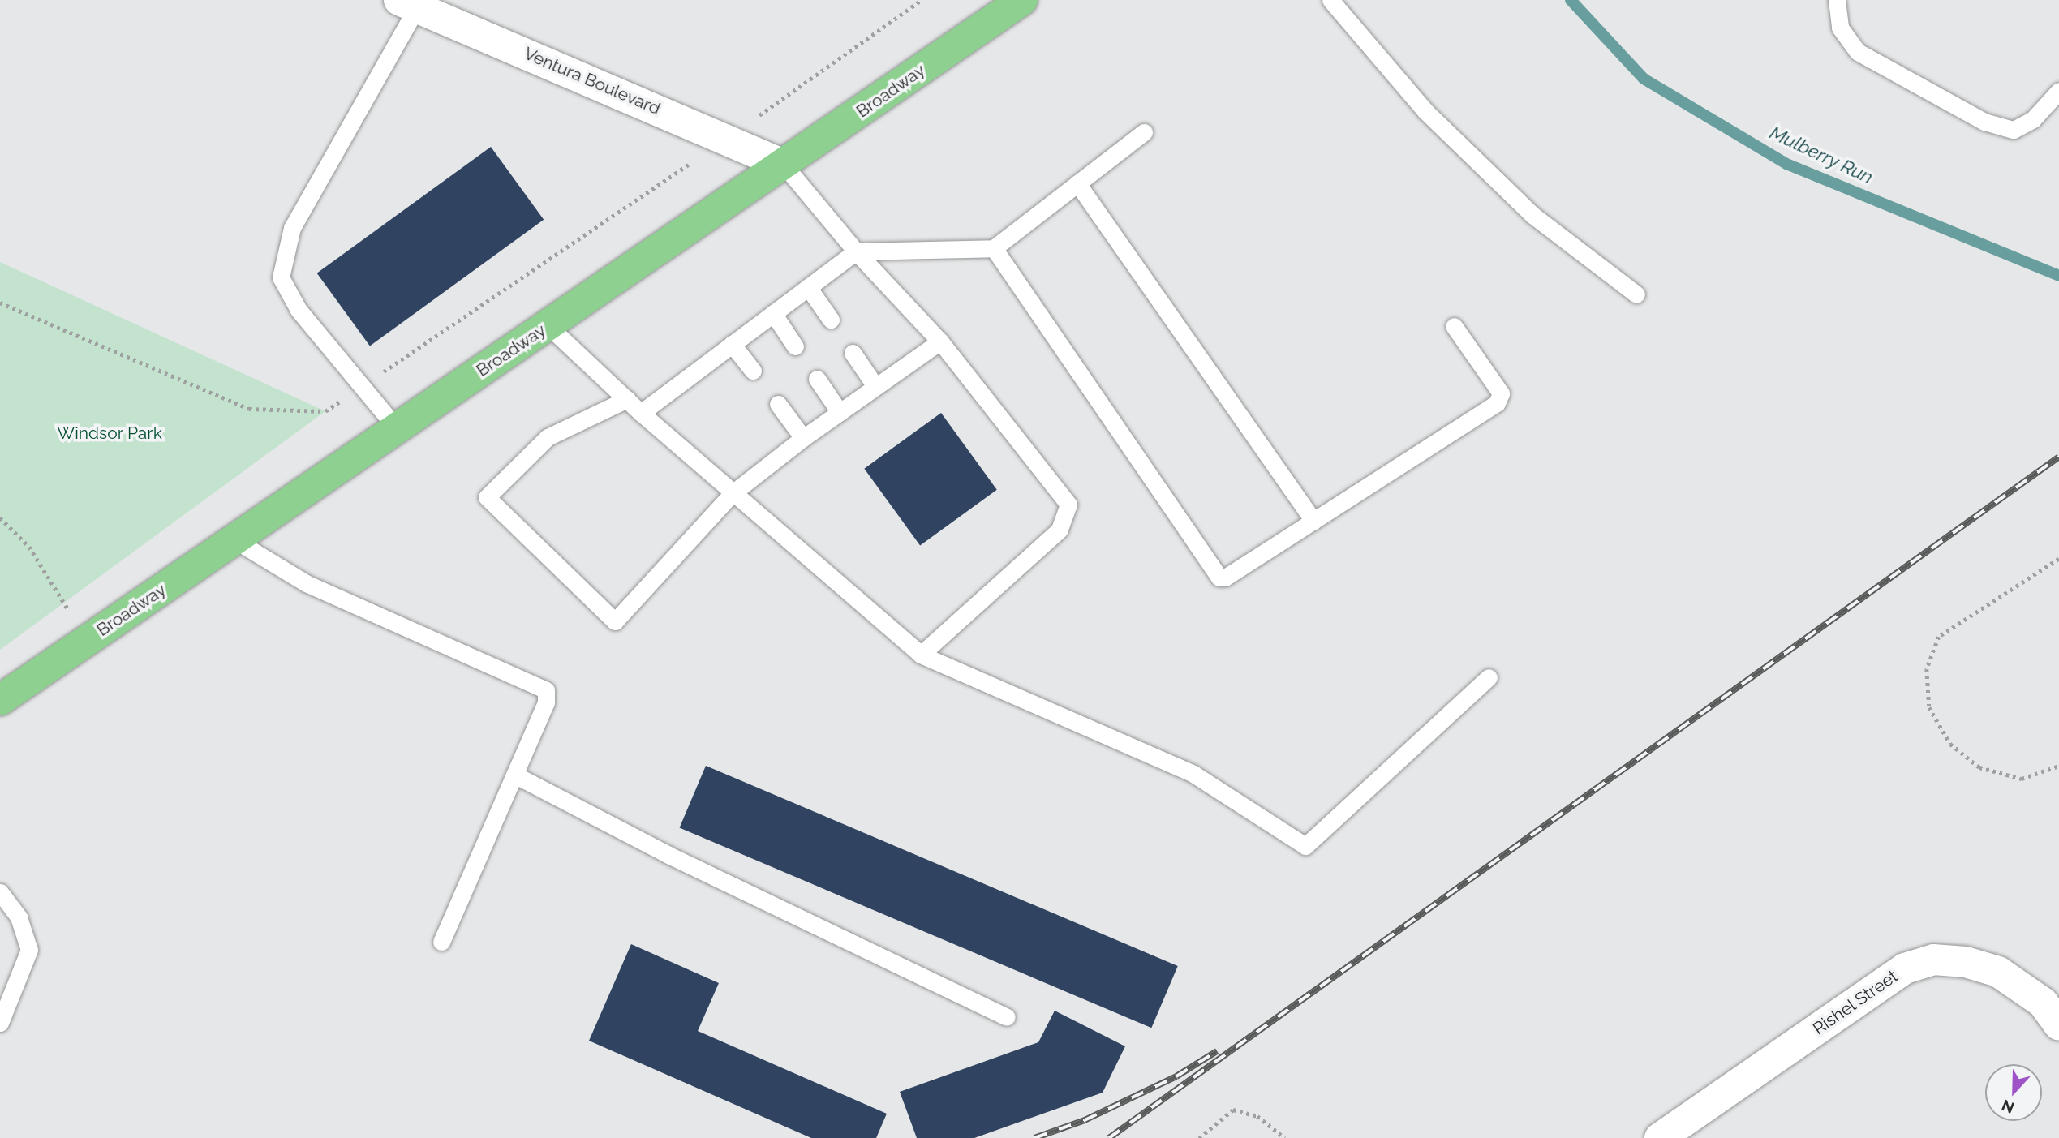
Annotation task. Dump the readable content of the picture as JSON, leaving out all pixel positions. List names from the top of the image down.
{
  "streets": {
    "main road": ["Broadway"],
    "street": ["Ventura Boulevard", "Rishel Street"]
  },
  "crossings": [
    ["Ventura Boulevard", "Broadway"]
  ],
  "water": ["Mulberry Run"],
  "parks": ["Windsor Park"],
  "north": "bottom"
}
